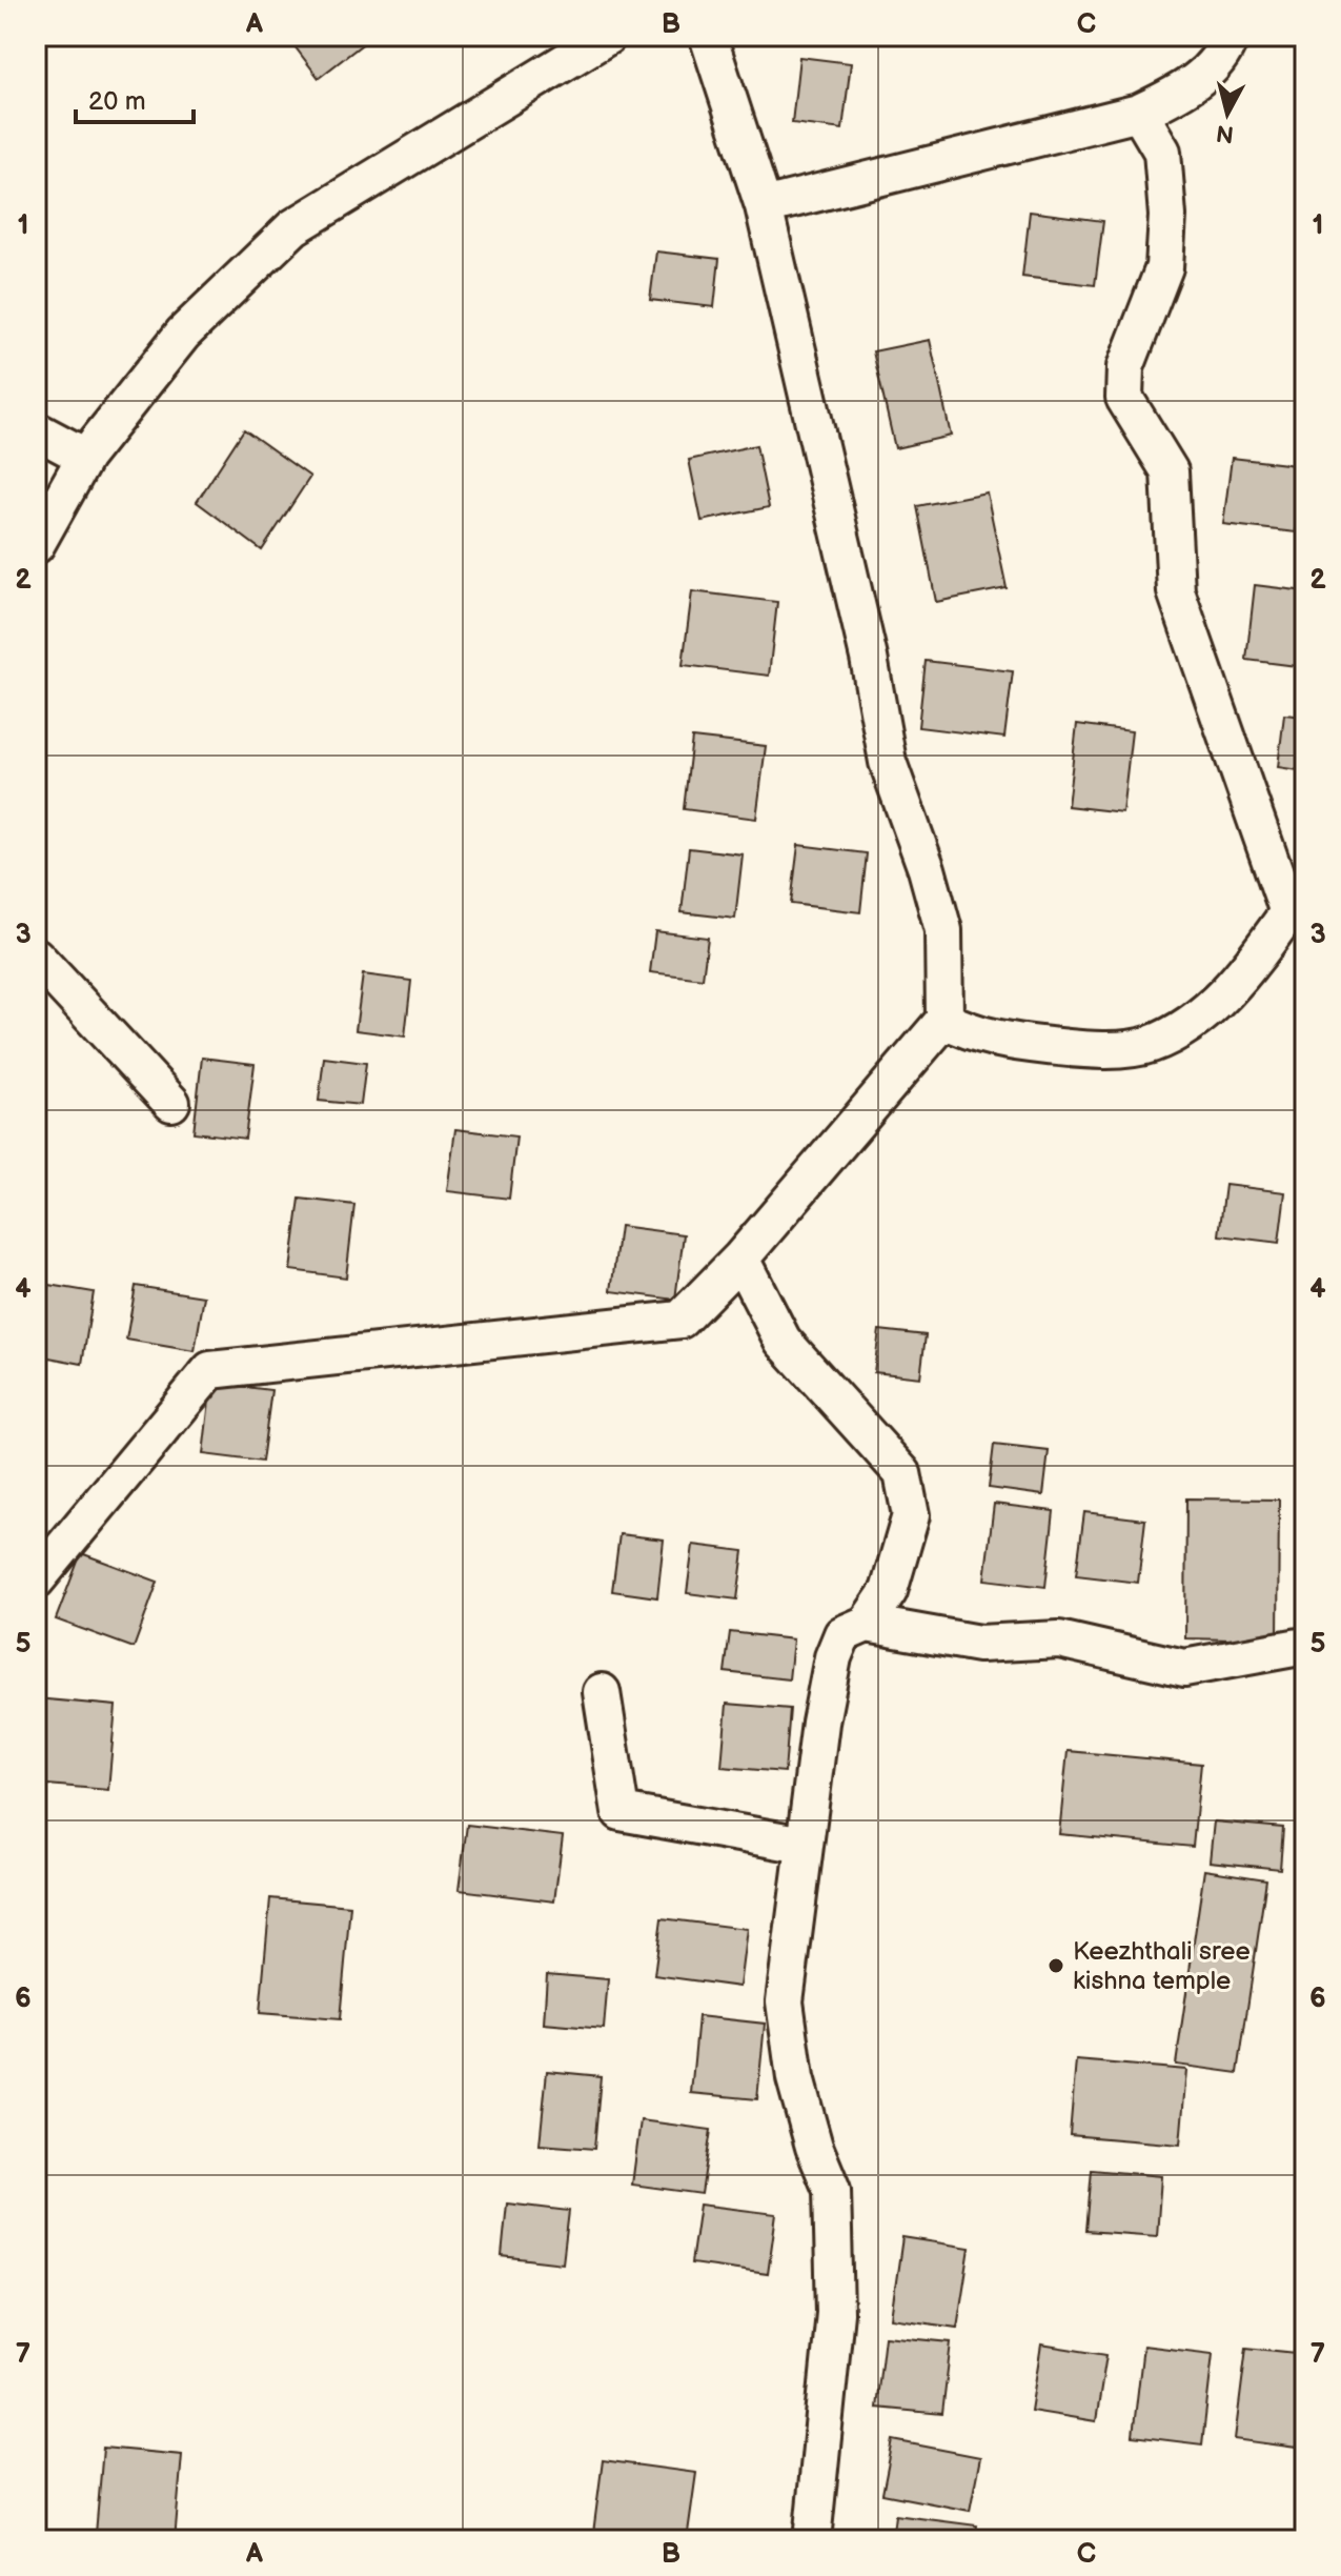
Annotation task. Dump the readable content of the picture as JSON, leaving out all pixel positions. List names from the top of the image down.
{
  "places": ["Keezhthali sree kishna temple"],
  "scale_bar": "20 m",
  "north": "bottom",
  "grid": {
    "columns": ["A", "B", "C"],
    "rows": [
      "1",
      "2",
      "3",
      "4",
      "5",
      "6",
      "7"
    ]
  }
}
